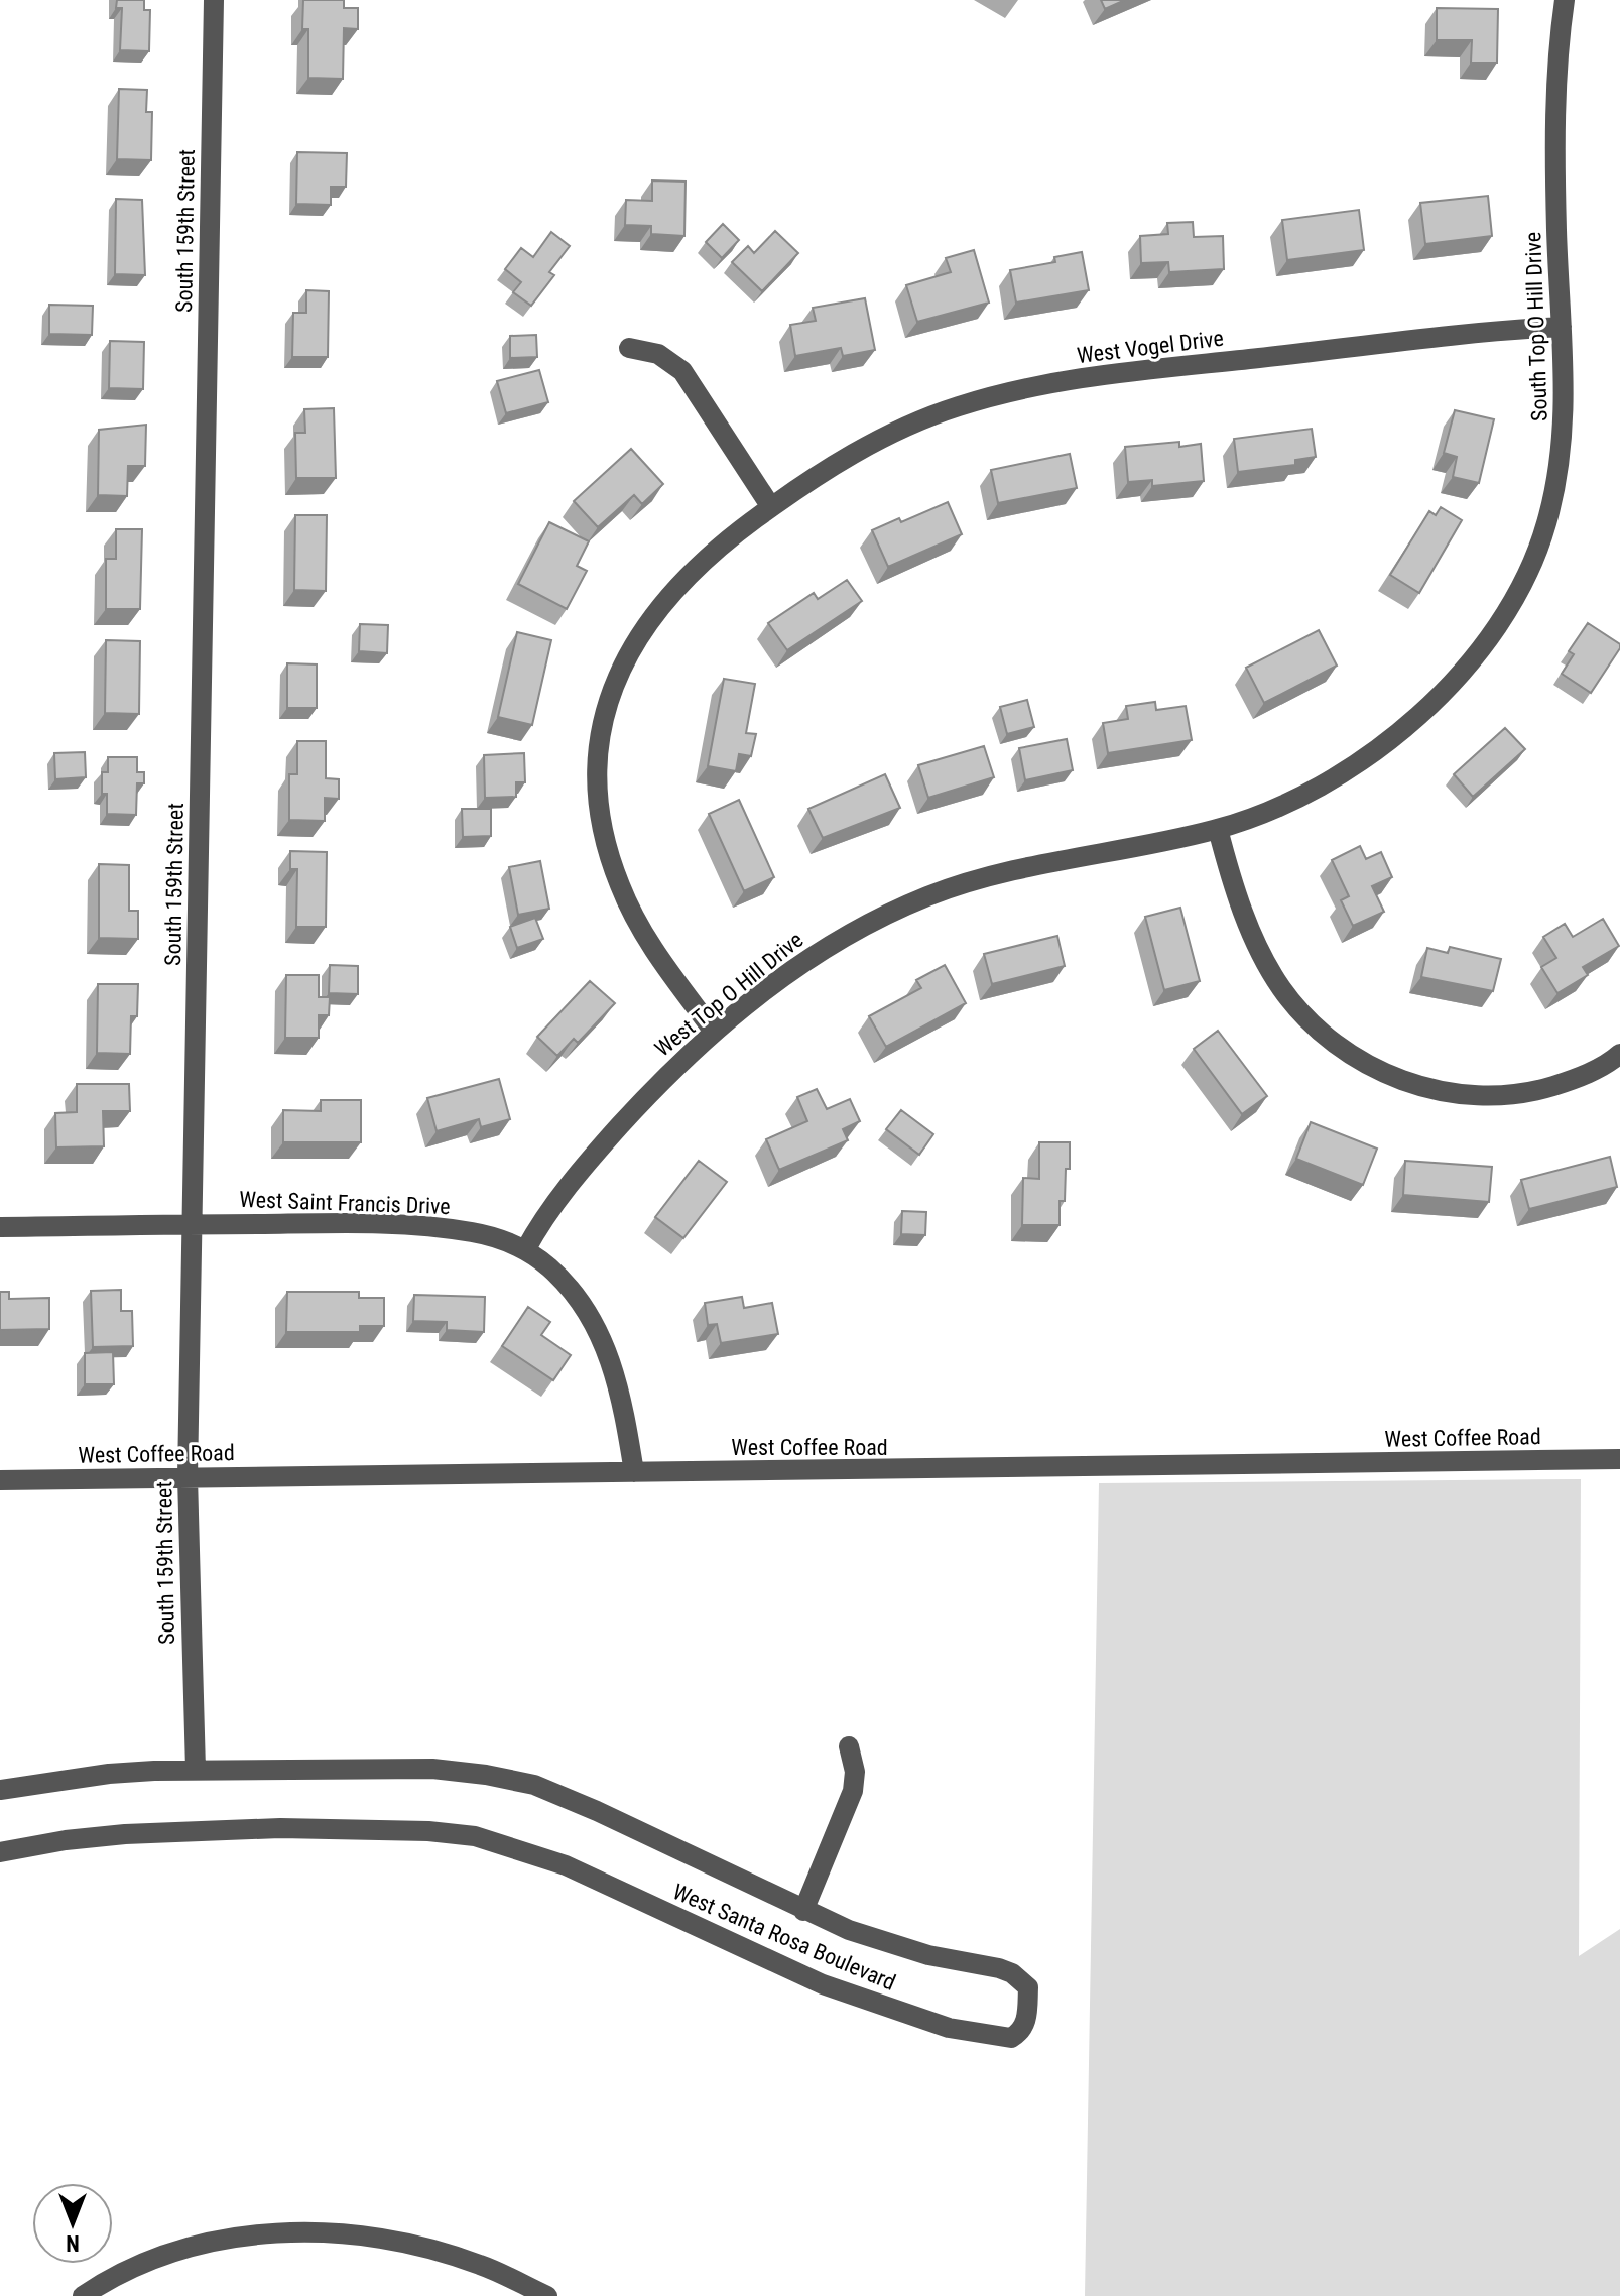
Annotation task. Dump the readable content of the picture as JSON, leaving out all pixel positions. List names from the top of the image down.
{
  "streets": {
    "street": [
      "South 159th Street",
      "South Top O Hill Drive",
      "West Vogel Drive",
      "West Top O Hill Drive",
      "West Saint Francis Drive",
      "West Coffee Road",
      "West Santa Rosa Boulevard"
    ]
  },
  "crossings": [
    ["South 159th Street", "West Saint Francis Drive"],
    ["South 159th Street", "West Coffee Road"],
    ["South 159th Street", "West Santa Rosa Boulevard"],
    ["South Top O Hill Drive", "West Vogel Drive"],
    ["South Top O Hill Drive", "West Top O Hill Drive"],
    ["West Vogel Drive", "West Top O Hill Drive"],
    ["West Top O Hill Drive", "West Saint Francis Drive"],
    ["West Saint Francis Drive", "West Coffee Road"]
  ],
  "north": "bottom"
}
